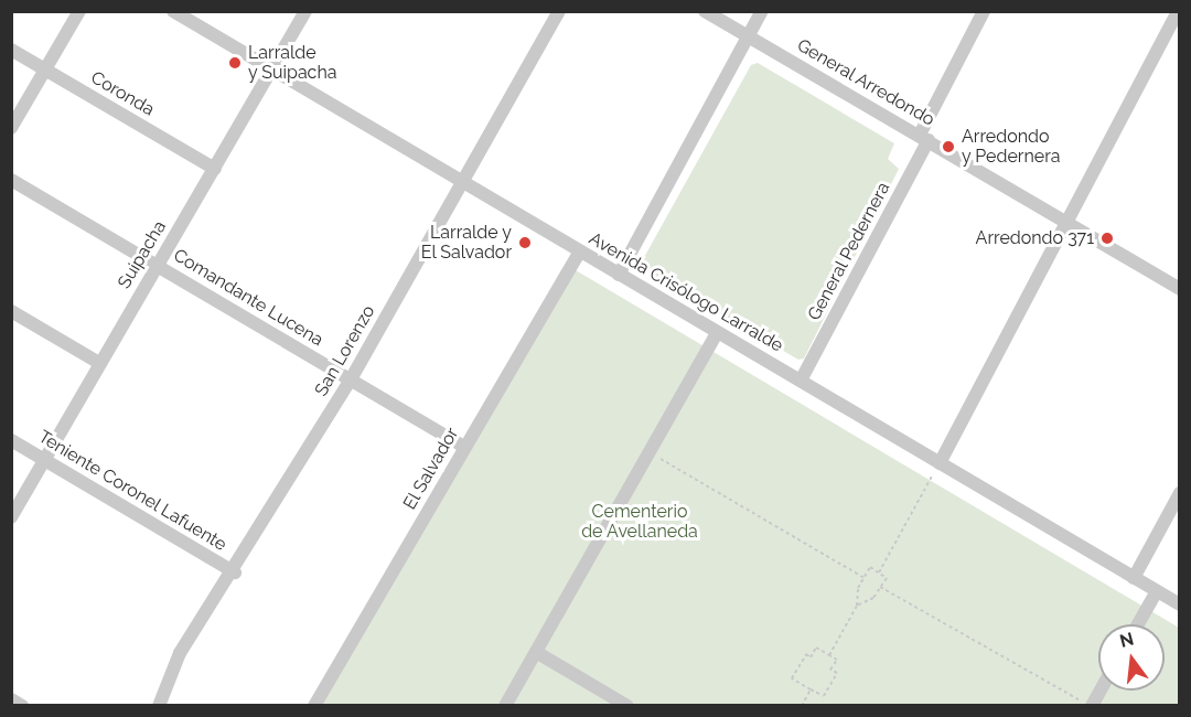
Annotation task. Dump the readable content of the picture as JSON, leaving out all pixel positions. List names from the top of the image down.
{
  "streets": {
    "street": [
      "General Arredondo",
      "Coronda",
      "General Pedernera",
      "Suipacha",
      "Avenida Crisólogo Larralde",
      "Comandante Lucena",
      "San Lorenzo",
      "El Salvador",
      "Teniente Coronel Lafuente"
    ]
  },
  "crossings": [
    ["General Arredondo", "General Pedernera"],
    ["Coronda", "Suipacha"],
    ["General Pedernera", "Avenida Crisólogo Larralde"],
    ["Suipacha", "Avenida Crisólogo Larralde"],
    ["Suipacha", "Comandante Lucena"],
    ["Suipacha", "Teniente Coronel Lafuente"],
    ["Avenida Crisólogo Larralde", "San Lorenzo"],
    ["Avenida Crisólogo Larralde", "El Salvador"],
    ["Comandante Lucena", "San Lorenzo"],
    ["Comandante Lucena", "El Salvador"],
    ["San Lorenzo", "Teniente Coronel Lafuente"]
  ],
  "parks": ["Cementerio de Avellaneda"],
  "places": [
    "Larralde y Suipacha",
    "Arredondo y Pedernera",
    "Arredondo 371",
    "Larralde y El Salvador"
  ],
  "north": "top"
}
